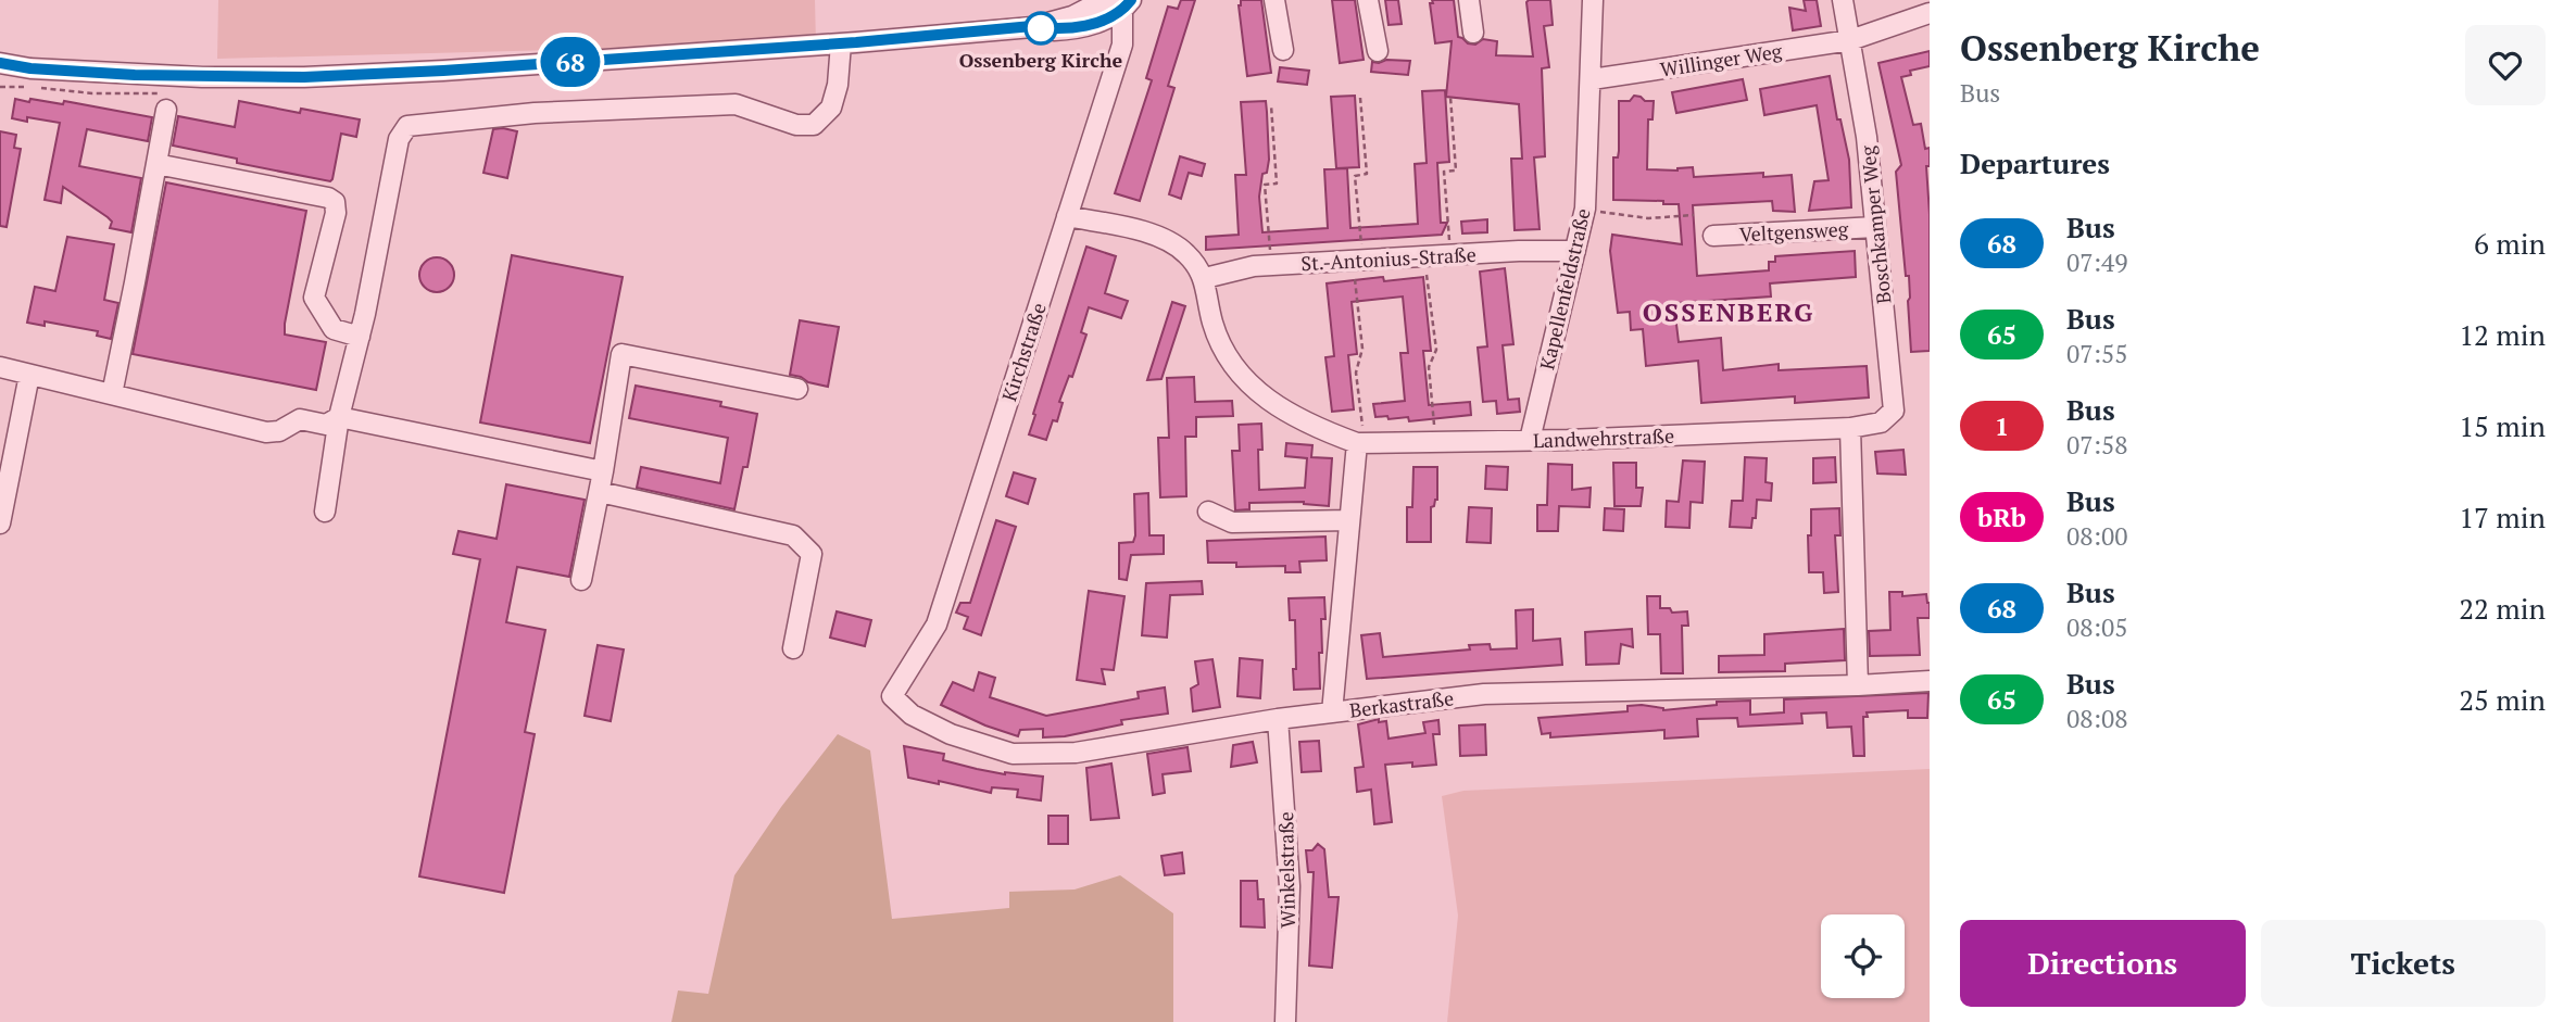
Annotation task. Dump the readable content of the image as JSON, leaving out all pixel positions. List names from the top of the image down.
{
  "streets": {
    "street": [
      "Willinger Weg",
      "Boschkamper Weg",
      "Veltgensweg",
      "St.-Antonius-Straße",
      "Kapellenfeldstraße",
      "Kirchstraße",
      "Landwehrstraße",
      "Berkastraße",
      "Winkelstraße"
    ]
  },
  "crossings": [
    ["Willinger Weg", "Boschkamper Weg"],
    ["Willinger Weg", "Kapellenfeldstraße"],
    ["Boschkamper Weg", "Veltgensweg"],
    ["Boschkamper Weg", "Landwehrstraße"],
    ["St.-Antonius-Straße", "Kapellenfeldstraße"],
    ["St.-Antonius-Straße", "Landwehrstraße"],
    ["Kapellenfeldstraße", "Landwehrstraße"],
    ["Kirchstraße", "Berkastraße"],
    ["Berkastraße", "Winkelstraße"]
  ],
  "districts": ["OSSENBERG"],
  "places": ["Ossenberg Kirche"],
  "lines": ["bus line 68"],
  "page": {
    "on_map": "68",
    "heading": [
      ["Ossenberg Kirche", "Bus"],
      "Departures"
    ],
    "list": [
      {
        "mark": "68",
        "name": "Bus",
        "note": "07:49",
        "value": "6 min"
      },
      {
        "mark": "65",
        "name": "Bus",
        "note": "07:55",
        "value": "12 min"
      },
      {
        "mark": "1",
        "name": "Bus",
        "note": "07:58",
        "value": "15 min"
      },
      {
        "mark": "bRb",
        "name": "Bus",
        "note": "08:00",
        "value": "17 min"
      },
      {
        "mark": "68",
        "name": "Bus",
        "note": "08:05",
        "value": "22 min"
      },
      {
        "mark": "65",
        "name": "Bus",
        "note": "08:08",
        "value": "25 min"
      }
    ],
    "buttons": ["Directions", "Tickets"]
  }
}
